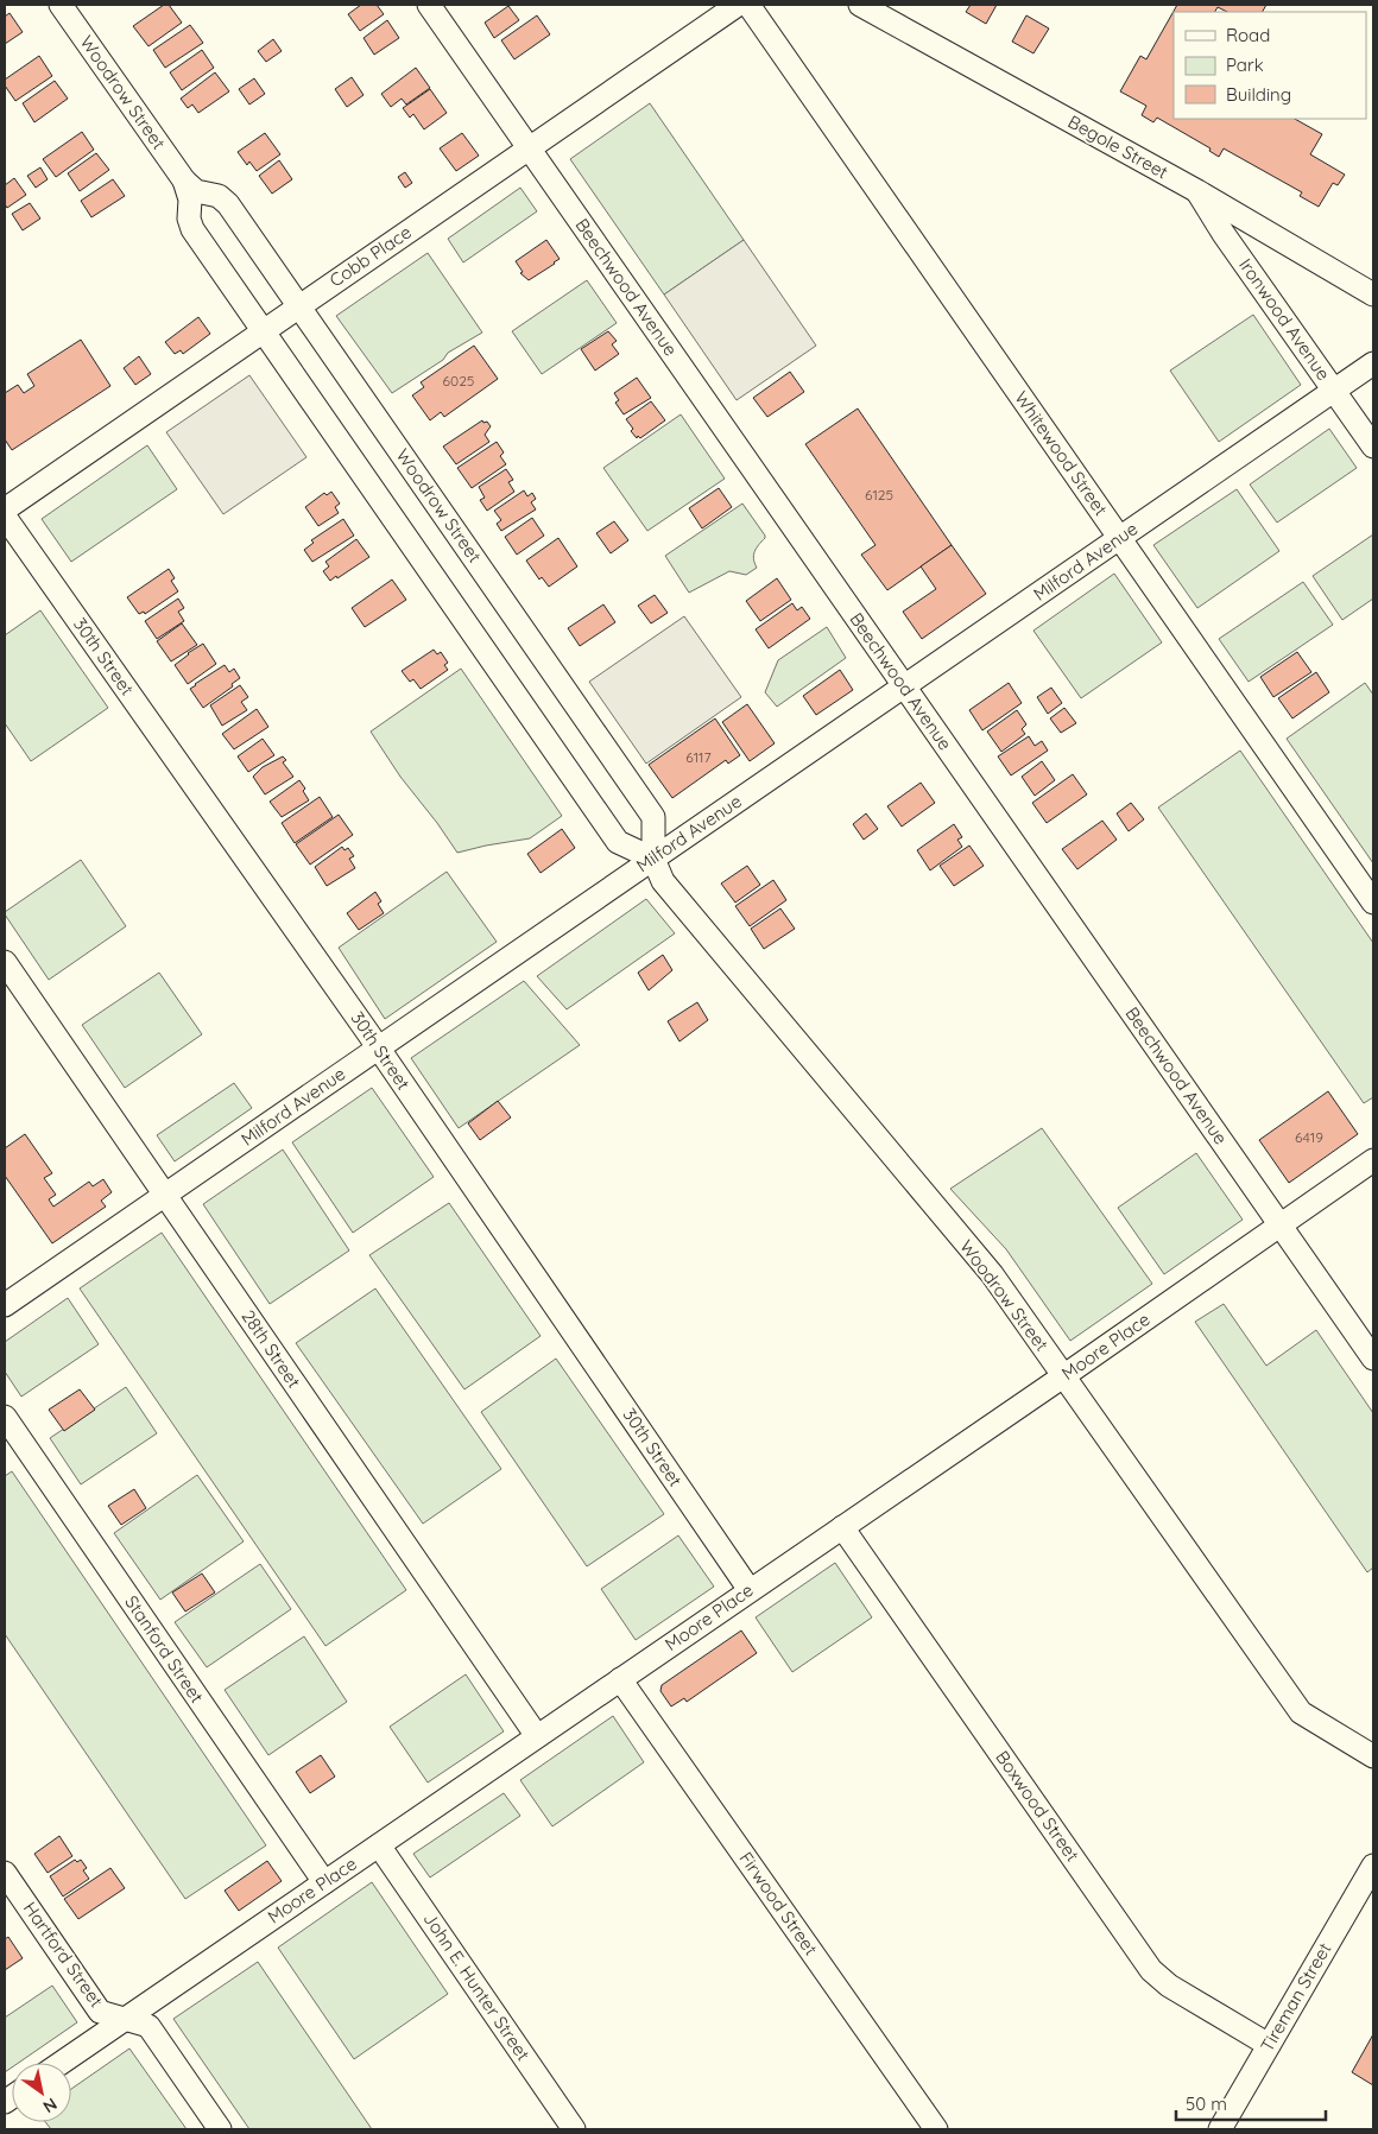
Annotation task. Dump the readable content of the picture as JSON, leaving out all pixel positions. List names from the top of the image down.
{
  "streets": {
    "street": [
      "Woodrow Street",
      "Begole Street",
      "Cobb Place",
      "Beechwood Avenue",
      "Ironwood Avenue",
      "Whitewood Street",
      "Milford Avenue",
      "30th Street",
      "Moore Place",
      "28th Street",
      "Stanford Street",
      "Boxwood Street",
      "Firwood Street",
      "Hartford Street",
      "John E. Hunter Street",
      "Tireman Street"
    ]
  },
  "crossings": [
    ["Woodrow Street", "Cobb Place"],
    ["Woodrow Street", "Milford Avenue"],
    ["Woodrow Street", "Moore Place"],
    ["Begole Street", "Ironwood Avenue"],
    ["Cobb Place", "Beechwood Avenue"],
    ["Beechwood Avenue", "Milford Avenue"],
    ["Beechwood Avenue", "Moore Place"],
    ["Ironwood Avenue", "Milford Avenue"],
    ["Whitewood Street", "Milford Avenue"],
    ["Milford Avenue", "30th Street"],
    ["Milford Avenue", "28th Street"],
    ["30th Street", "Moore Place"],
    ["Moore Place", "28th Street"],
    ["Moore Place", "Stanford Street"],
    ["Moore Place", "Boxwood Street"],
    ["Moore Place", "Firwood Street"],
    ["Moore Place", "Hartford Street"],
    ["Moore Place", "John E. Hunter Street"],
    ["Boxwood Street", "Tireman Street"]
  ],
  "house_numbers": [
    "6025",
    "6125",
    "6117",
    "6419"
  ],
  "legend": ["Road", "Park", "Building"],
  "scale_bar": "50 m",
  "north": "bottom right"
}
